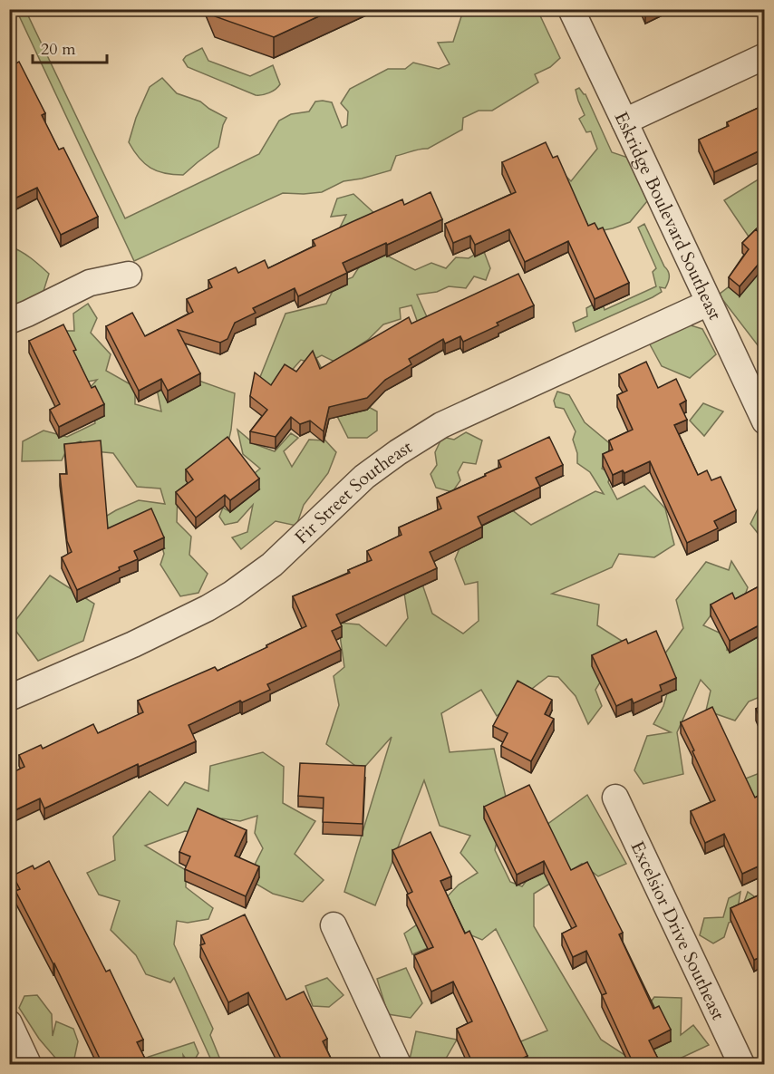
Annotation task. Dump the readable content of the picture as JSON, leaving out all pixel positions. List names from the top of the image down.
{
  "streets": {
    "street": ["Eskridge Boulevard Southeast", "Fir Street Southeast", "Excelsior Drive Southeast"]
  },
  "crossings": [
    ["Eskridge Boulevard Southeast", "Fir Street Southeast"]
  ],
  "scale_bar": "20 m"
}
